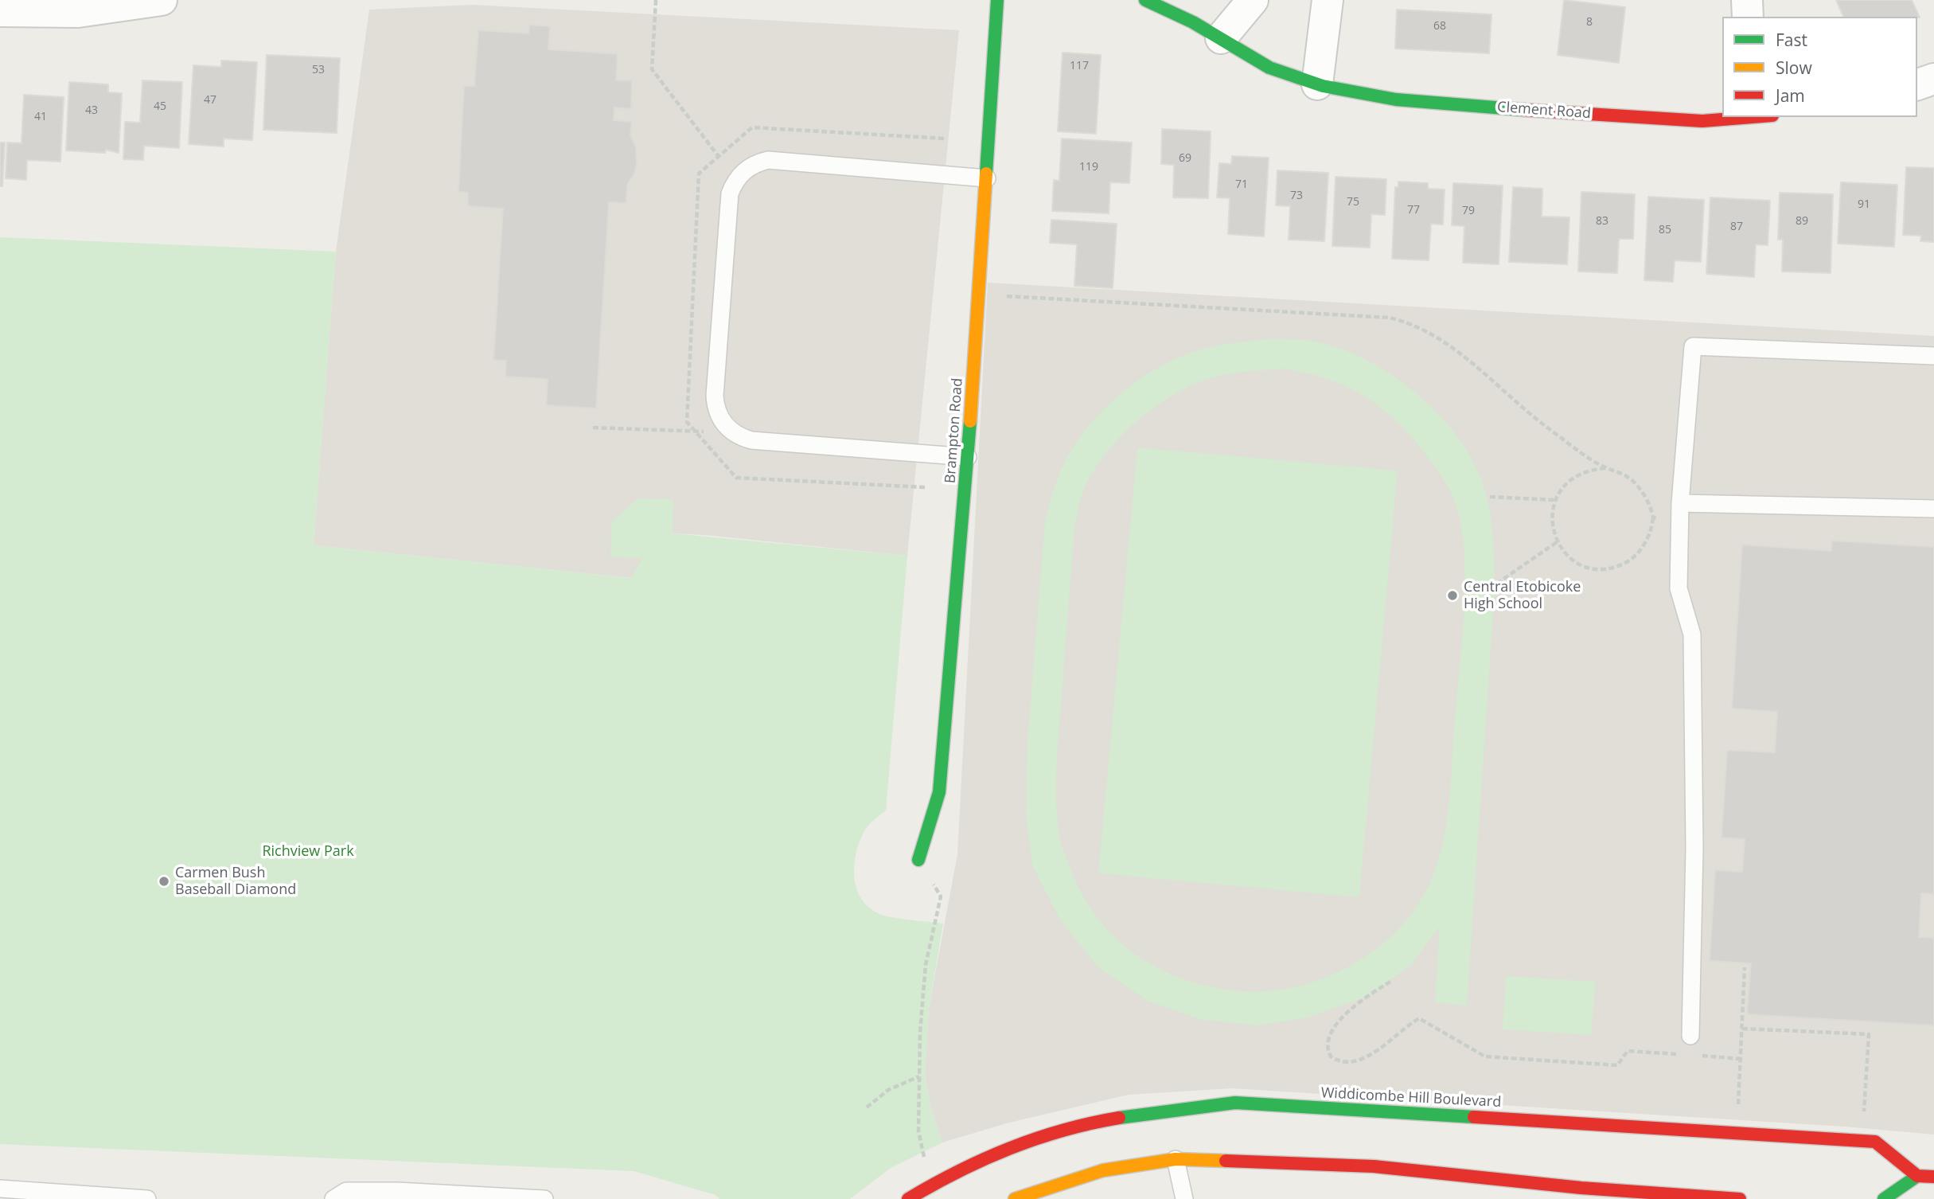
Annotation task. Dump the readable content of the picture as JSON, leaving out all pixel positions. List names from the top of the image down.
{
  "streets": {
    "street": ["Clement Road", "Brampton Road", "Widdicombe Hill Boulevard"]
  },
  "parks": ["Richview Park"],
  "places": ["Central Etobicoke High School", "Carmen Bush Baseball Diamond"],
  "house_numbers": [
    "8",
    "68",
    "117",
    "53",
    "47",
    "45",
    "43",
    "41",
    "69",
    "119",
    "71",
    "73",
    "75",
    "91",
    "77",
    "79",
    "83",
    "89",
    "87",
    "85"
  ],
  "legend": ["Fast", "Slow", "Jam"]
}
